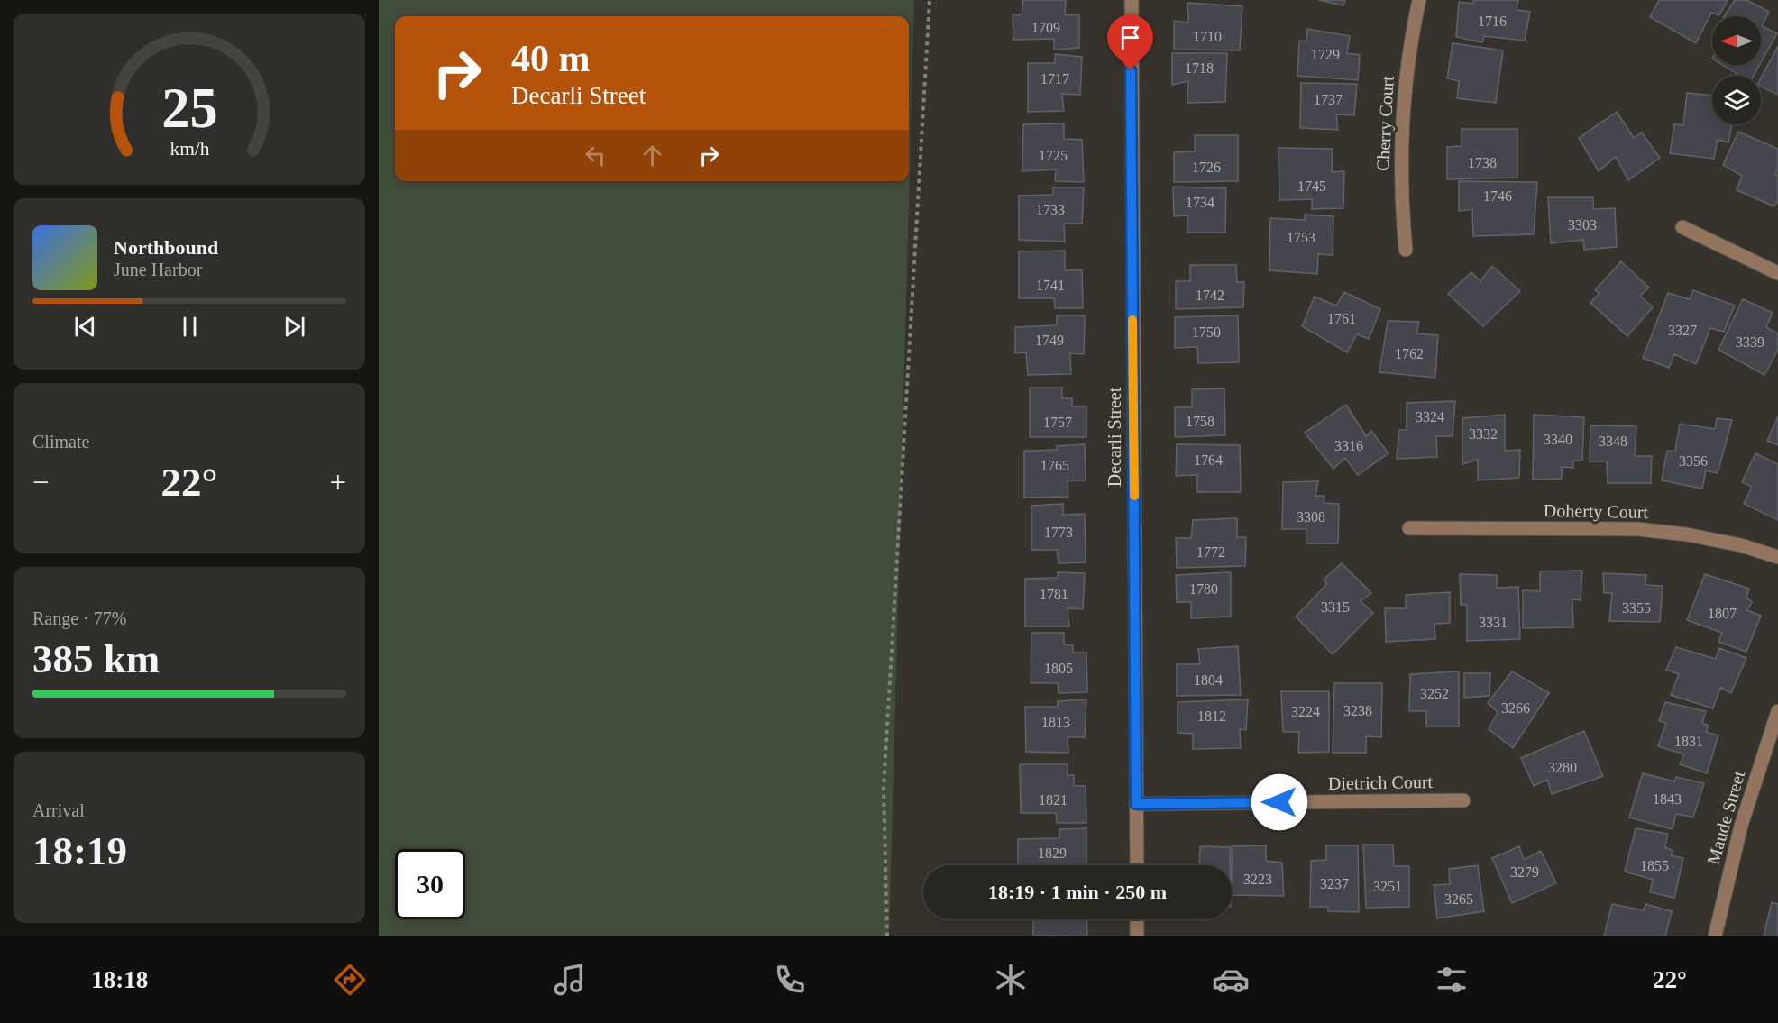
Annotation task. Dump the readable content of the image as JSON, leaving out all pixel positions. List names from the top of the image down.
{
  "streets": {
    "street": [
      "Cherry Court",
      "Decarli Street",
      "Doherty Court",
      "Dietrich Court",
      "Maude Street"
    ]
  },
  "crossings": [
    ["Decarli Street", "Dietrich Court"]
  ],
  "house_numbers": [
    "1716",
    "1709",
    "1710",
    "1729",
    "1718",
    "1717",
    "1737",
    "1725",
    "1738",
    "1726",
    "1745",
    "1746",
    "1734",
    "1733",
    "3303",
    "1753",
    "1741",
    "1742",
    "1761",
    "3327",
    "1750",
    "1749",
    "3339",
    "1762",
    "3324",
    "1758",
    "1757",
    "3332",
    "3340",
    "3348",
    "3316",
    "1764",
    "3356",
    "1765",
    "3308",
    "1773",
    "1772",
    "1780",
    "1781",
    "3315",
    "3355",
    "1807",
    "3331",
    "1805",
    "1804",
    "3252",
    "3266",
    "3238",
    "3224",
    "1812",
    "1813",
    "1831",
    "3280",
    "1843",
    "1821",
    "1829",
    "1855",
    "3279",
    "3223",
    "3237",
    "3251",
    "3265"
  ],
  "north": "left",
  "page": {
    "turn": ["40 m", "Decarli Street"],
    "song": ["Northbound", "June Harbor"],
    "tile": [
      "Climate",
      ["Range · 77%", "385 km"],
      ["Arrival", "18:19"]
    ],
    "heat": ["−", "22°", "+"],
    "limit": "30",
    "trip": "18:19 · 1 min · 250 m",
    "tabs": ["18:18", "22°"],
    "gauge": ["25", "km/h"]
  }
}
